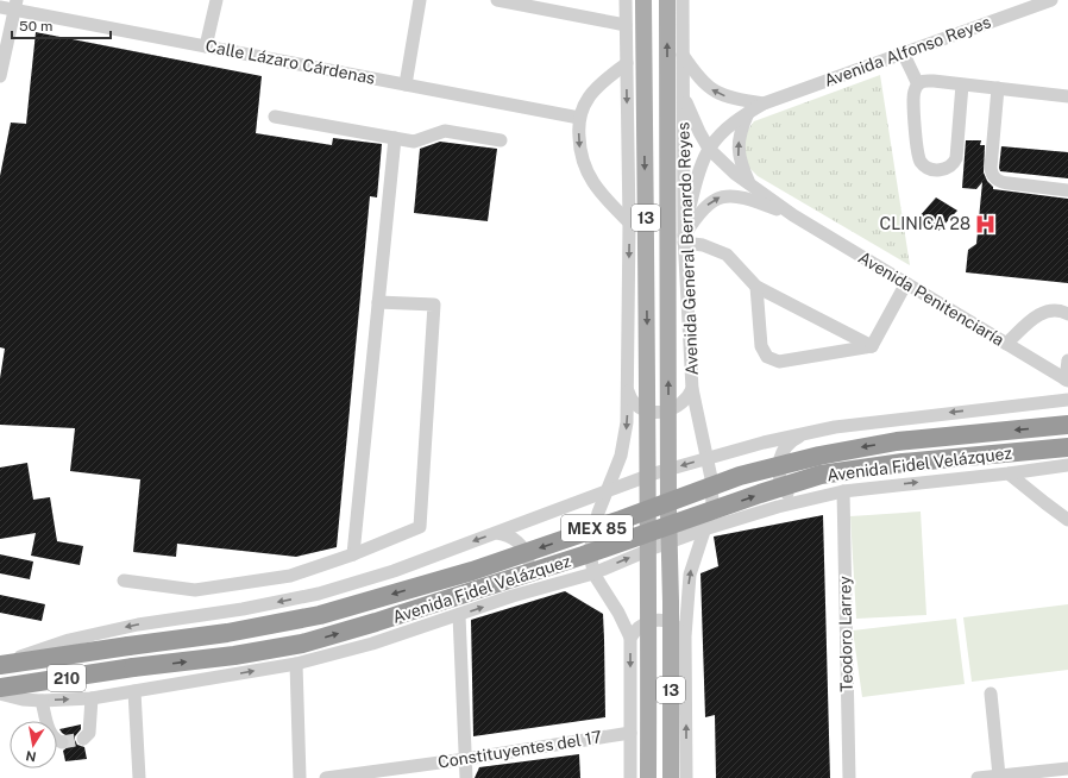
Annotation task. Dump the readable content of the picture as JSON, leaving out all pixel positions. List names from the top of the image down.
{
  "streets": {
    "highway": ["Avenida Fidel Velázquez", "MEX 85", "210"],
    "main road": ["13", "Avenida General Bernardo Reyes"],
    "street": [
      "Avenida Alfonso Reyes",
      "Calle Lázaro Cárdenas",
      "Avenida Penitenciaría",
      "Teodoro Larrey",
      "Constituyentes del 17"
    ]
  },
  "crossings": [
    ["Avenida Alfonso Reyes", "Avenida General Bernardo Reyes"],
    ["Avenida Alfonso Reyes", "Avenida Penitenciaría"],
    ["Avenida General Bernardo Reyes", "Avenida Penitenciaría"]
  ],
  "places": {
    "hospital": ["CLINICA 28"]
  },
  "scale_bar": "50 m",
  "north": "bottom"
}
